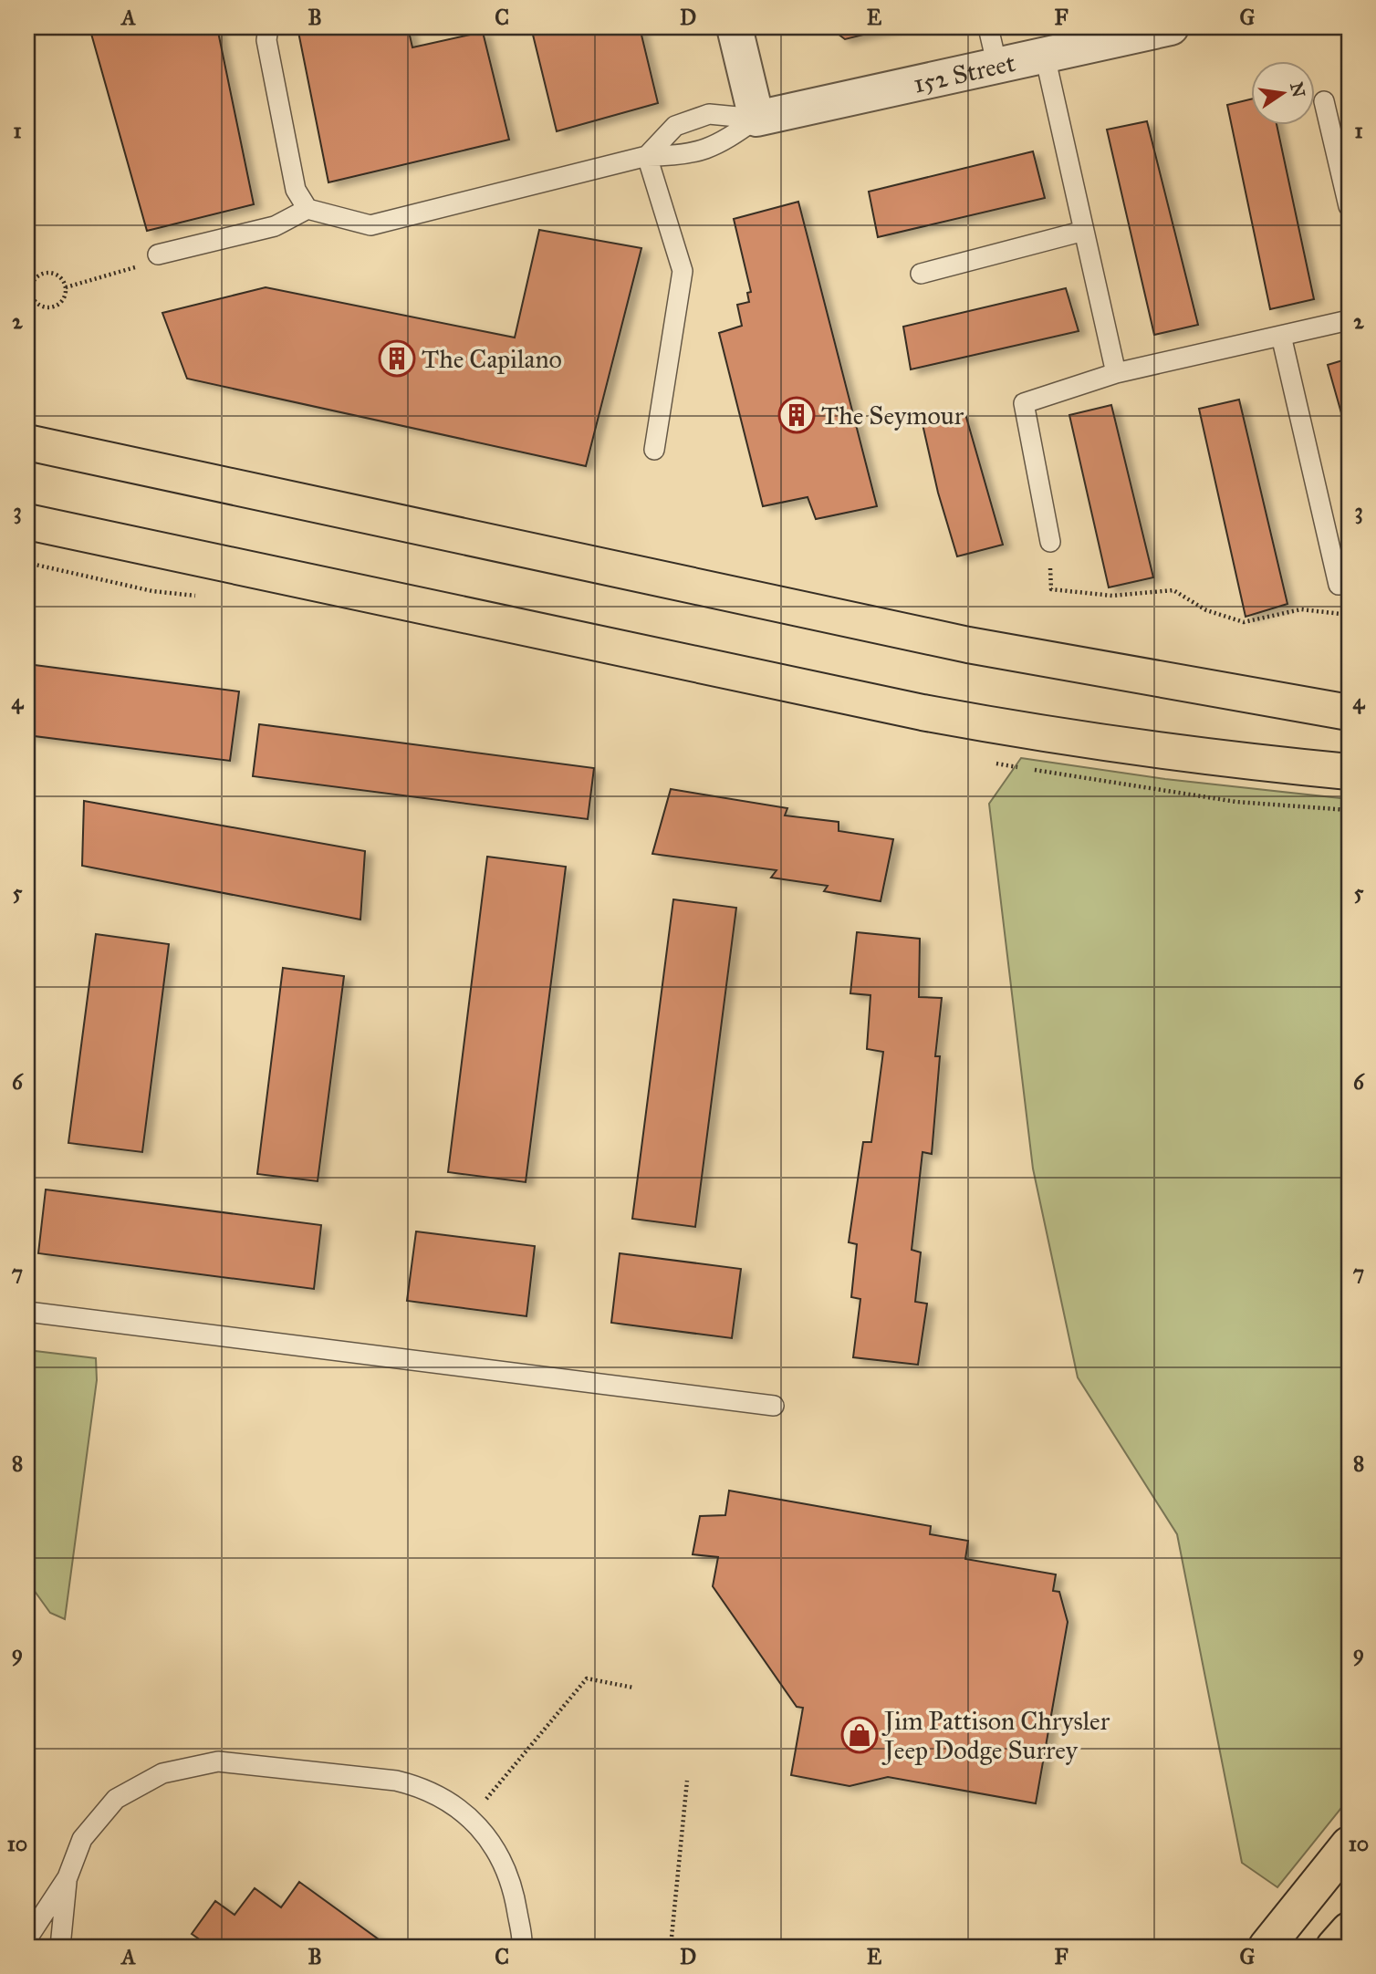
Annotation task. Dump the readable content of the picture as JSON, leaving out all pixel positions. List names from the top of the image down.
{
  "streets": {
    "street": ["152 Street"]
  },
  "places": {
    "building": ["The Capilano", "The Seymour"],
    "shop": ["Jim Pattison Chrysler Jeep Dodge Surrey"]
  },
  "north": "right",
  "grid": {
    "columns": [
      "A",
      "B",
      "C",
      "D",
      "E",
      "F",
      "G"
    ],
    "rows": [
      "1",
      "2",
      "3",
      "4",
      "5",
      "6",
      "7",
      "8",
      "9",
      "10"
    ]
  }
}
